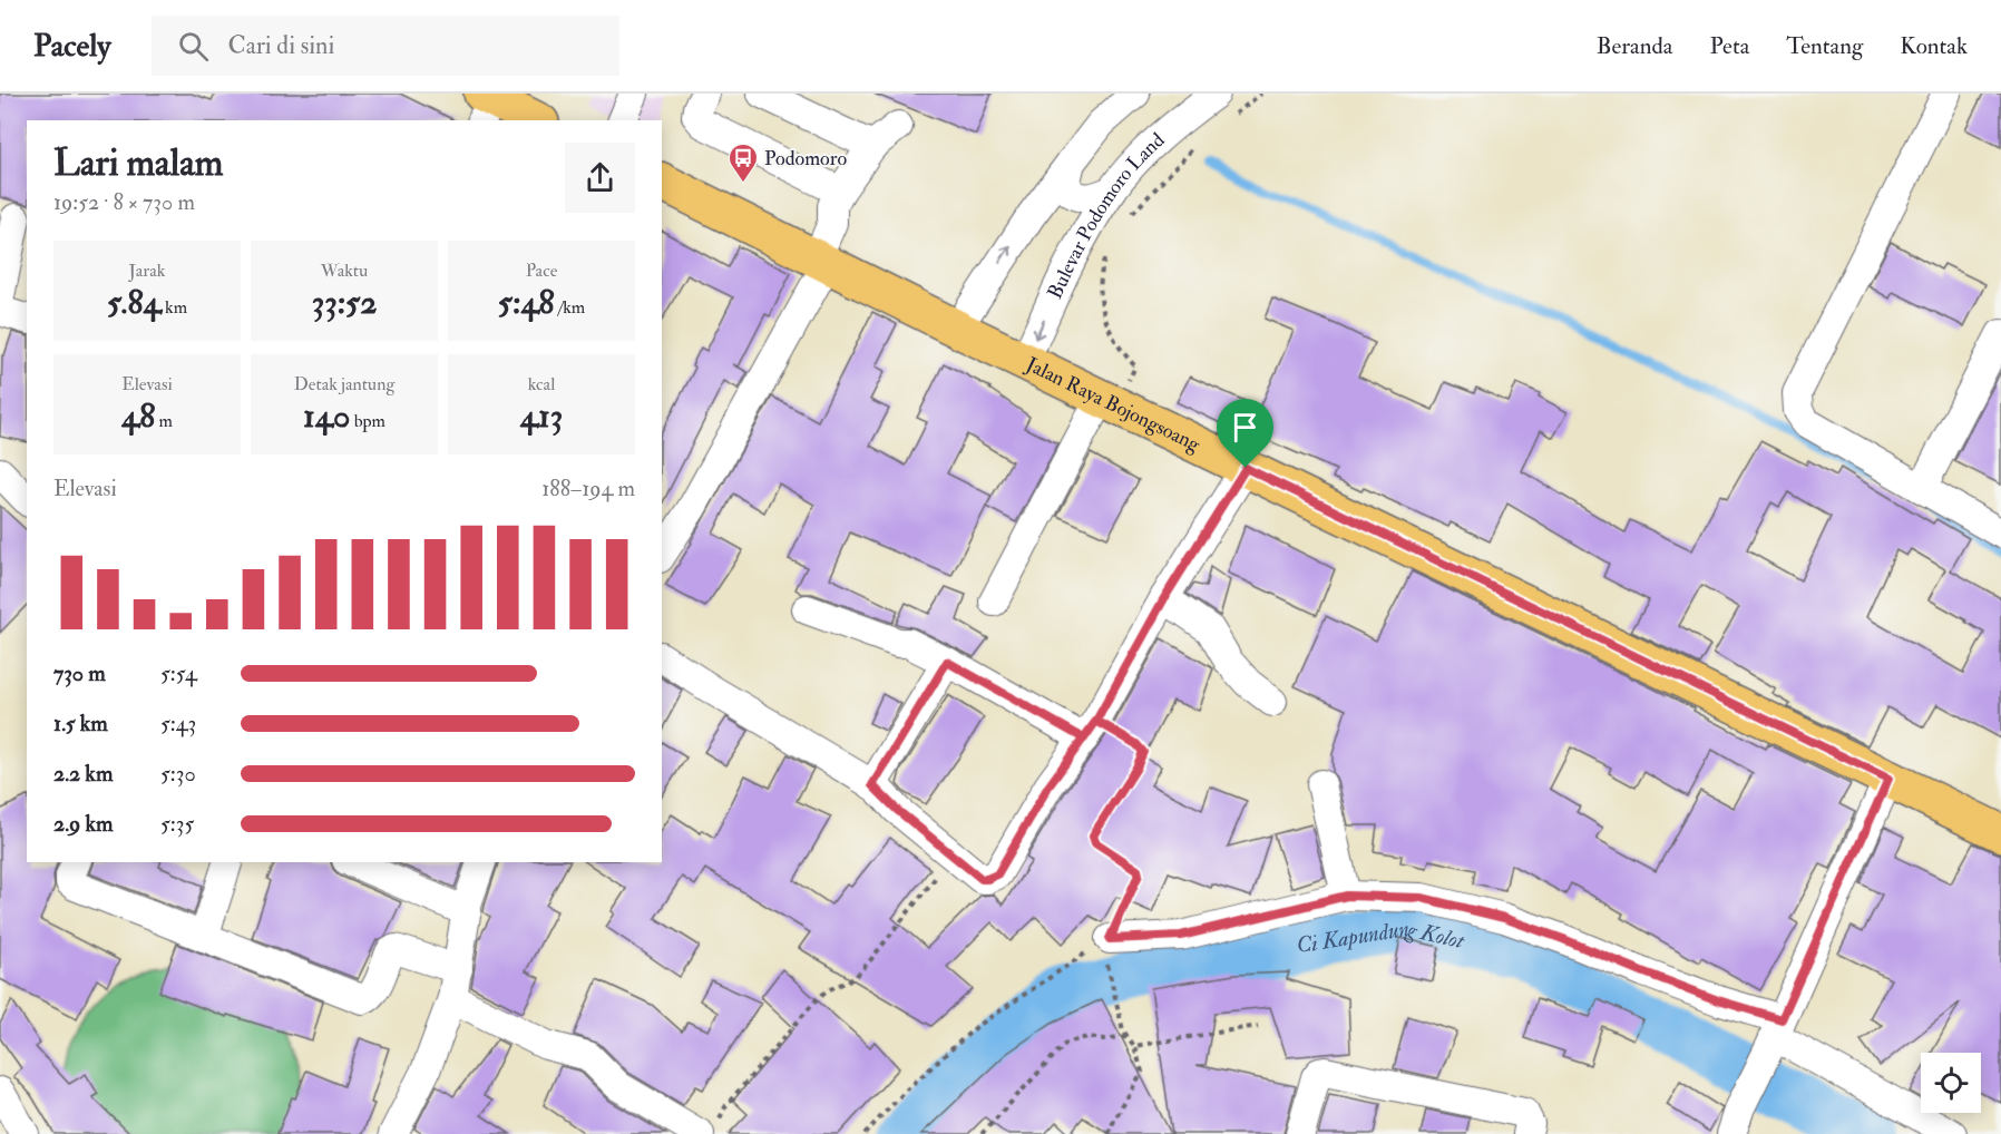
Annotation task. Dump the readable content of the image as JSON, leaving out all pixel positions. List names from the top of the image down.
{
  "streets": {
    "main road": ["Jalan Raya Bojongsoang"],
    "street": ["Bulevar Podomoro Land"]
  },
  "crossings": [
    ["Bulevar Podomoro Land", "Jalan Raya Bojongsoang"]
  ],
  "water": ["Ci Kapundung Kolot"],
  "places": {
    "bus stop": ["Podomoro"]
  },
  "page": {
    "header": "Pacely",
    "search": "Cari di sini",
    "nav": [
      "Beranda",
      "Peta",
      "Tentang",
      "Kontak"
    ],
    "heading": ["Lari malam", "19:52 · 8 × 730 m"],
    "stats": [
      ["Jarak", "5.84 km"],
      ["Waktu", "33:52"],
      ["Pace", "5:48 /km"],
      ["Elevasi", "48 m"],
      ["Detak jantung", "140 bpm"],
      ["kcal", "413"]
    ],
    "chart": ["Elevasi", "188–194 m"],
    "list": [
      {
        "name": "730 m",
        "note": "5:54"
      },
      {
        "name": "1.5 km",
        "note": "5:43"
      },
      {
        "name": "2.2 km",
        "note": "5:30"
      },
      {
        "name": "2.9 km",
        "note": "5:35"
      }
    ]
  }
}
